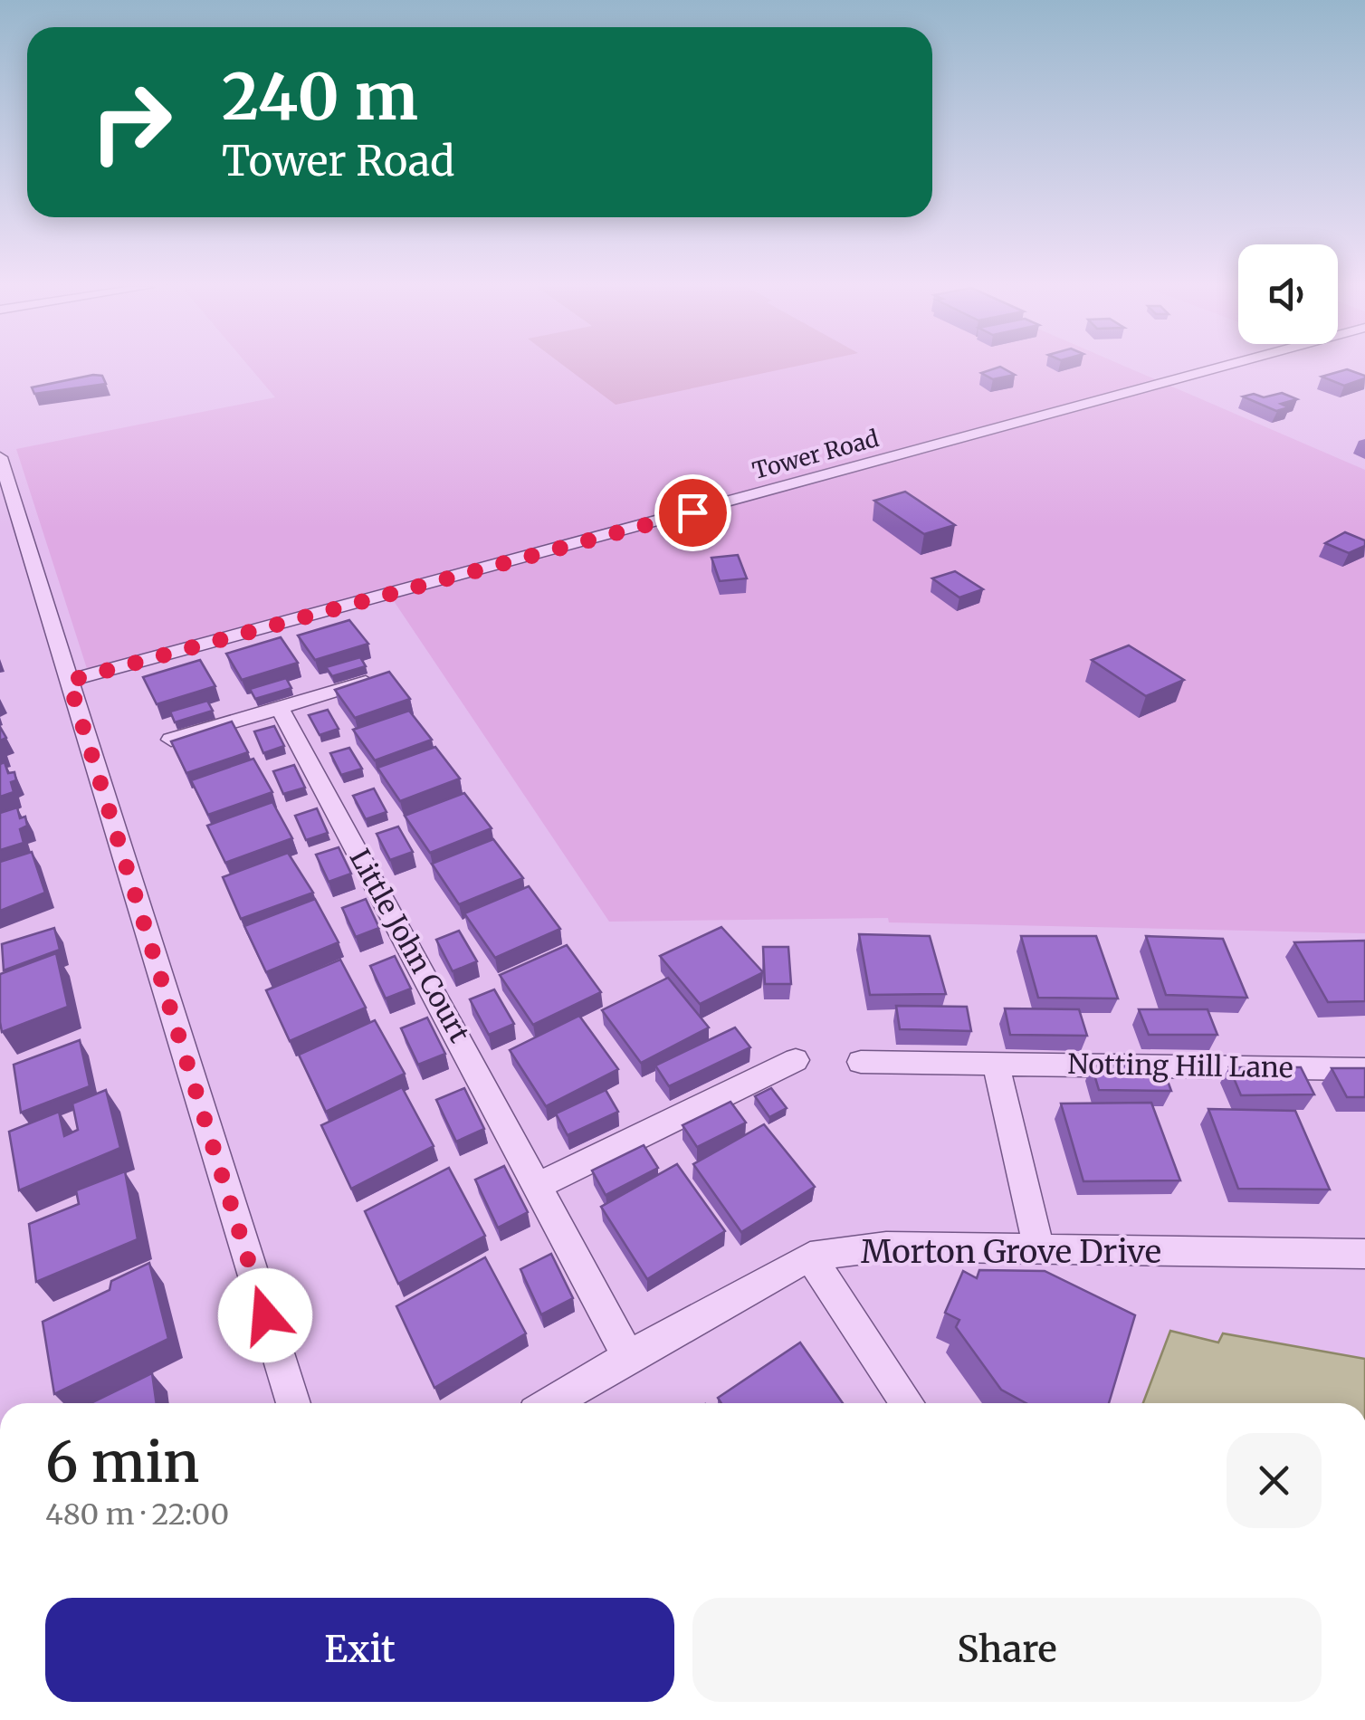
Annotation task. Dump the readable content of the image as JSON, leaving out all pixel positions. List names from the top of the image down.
{
  "streets": {
    "street": [
      "Tower Road",
      "Little John Court",
      "Notting Hill Lane",
      "Morton Grove Drive"
    ]
  },
  "crossings": [
    ["Little John Court", "Morton Grove Drive"]
  ],
  "page": {
    "turn": ["240 m", "Tower Road"],
    "heading": ["6 min", "480 m · 22:00"],
    "buttons": ["Exit", "Share"]
  }
}
